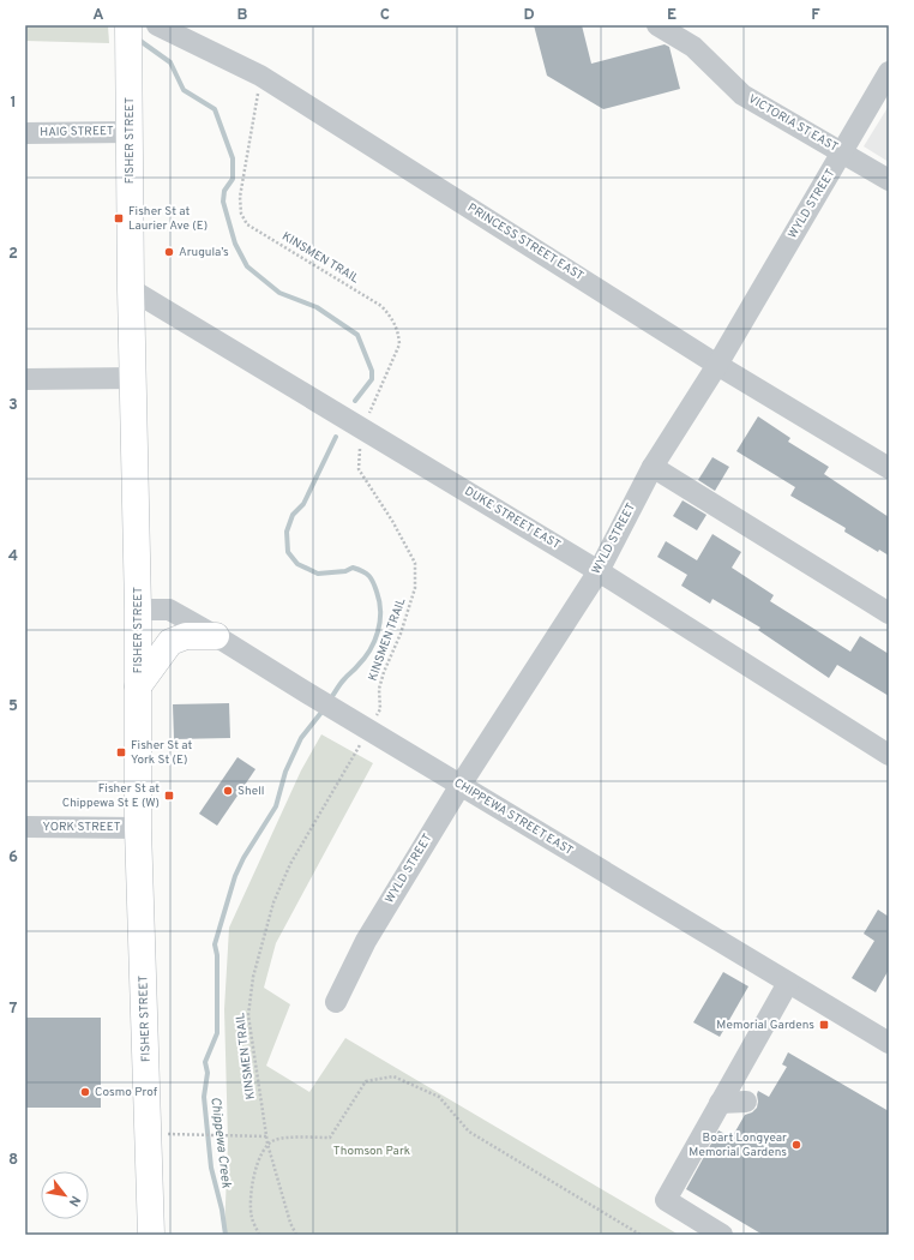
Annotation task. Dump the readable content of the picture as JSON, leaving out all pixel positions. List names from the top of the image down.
{
  "streets": {
    "main road": ["FISHER STREET"],
    "street": [
      "VICTORIA ST EAST",
      "HAIG STREET",
      "WYLD STREET",
      "PRINCESS STREET EAST",
      "DUKE STREET EAST",
      "CHIPPEWA STREET EAST",
      "YORK STREET"
    ],
    "path": ["KINSMEN TRAIL"]
  },
  "crossings": [
    ["VICTORIA ST EAST", "WYLD STREET"],
    ["HAIG STREET", "FISHER STREET"],
    ["FISHER STREET", "DUKE STREET EAST"],
    ["FISHER STREET", "CHIPPEWA STREET EAST"],
    ["FISHER STREET", "YORK STREET"],
    ["WYLD STREET", "PRINCESS STREET EAST"],
    ["WYLD STREET", "DUKE STREET EAST"],
    ["WYLD STREET", "CHIPPEWA STREET EAST"],
    ["PRINCESS STREET EAST", "KINSMEN TRAIL"],
    ["KINSMEN TRAIL", "DUKE STREET EAST"],
    ["KINSMEN TRAIL", "CHIPPEWA STREET EAST"]
  ],
  "water": ["Chippewa Creek"],
  "parks": ["Thomson Park"],
  "places": {
    "transit": [
      "Fisher St at Laurier Ave (E)",
      "Fisher St at York St (E)",
      "Fisher St at Chippewa St E (W)",
      "Memorial Gardens"
    ],
    "other": [
      "Arugula’s",
      "Shell",
      "Cosmo Prof",
      "Boart Longyear Memorial Gardens"
    ]
  },
  "north": "bottom right",
  "grid": {
    "columns": [
      "A",
      "B",
      "C",
      "D",
      "E",
      "F"
    ],
    "rows": [
      "1",
      "2",
      "3",
      "4",
      "5",
      "6",
      "7",
      "8"
    ]
  }
}
